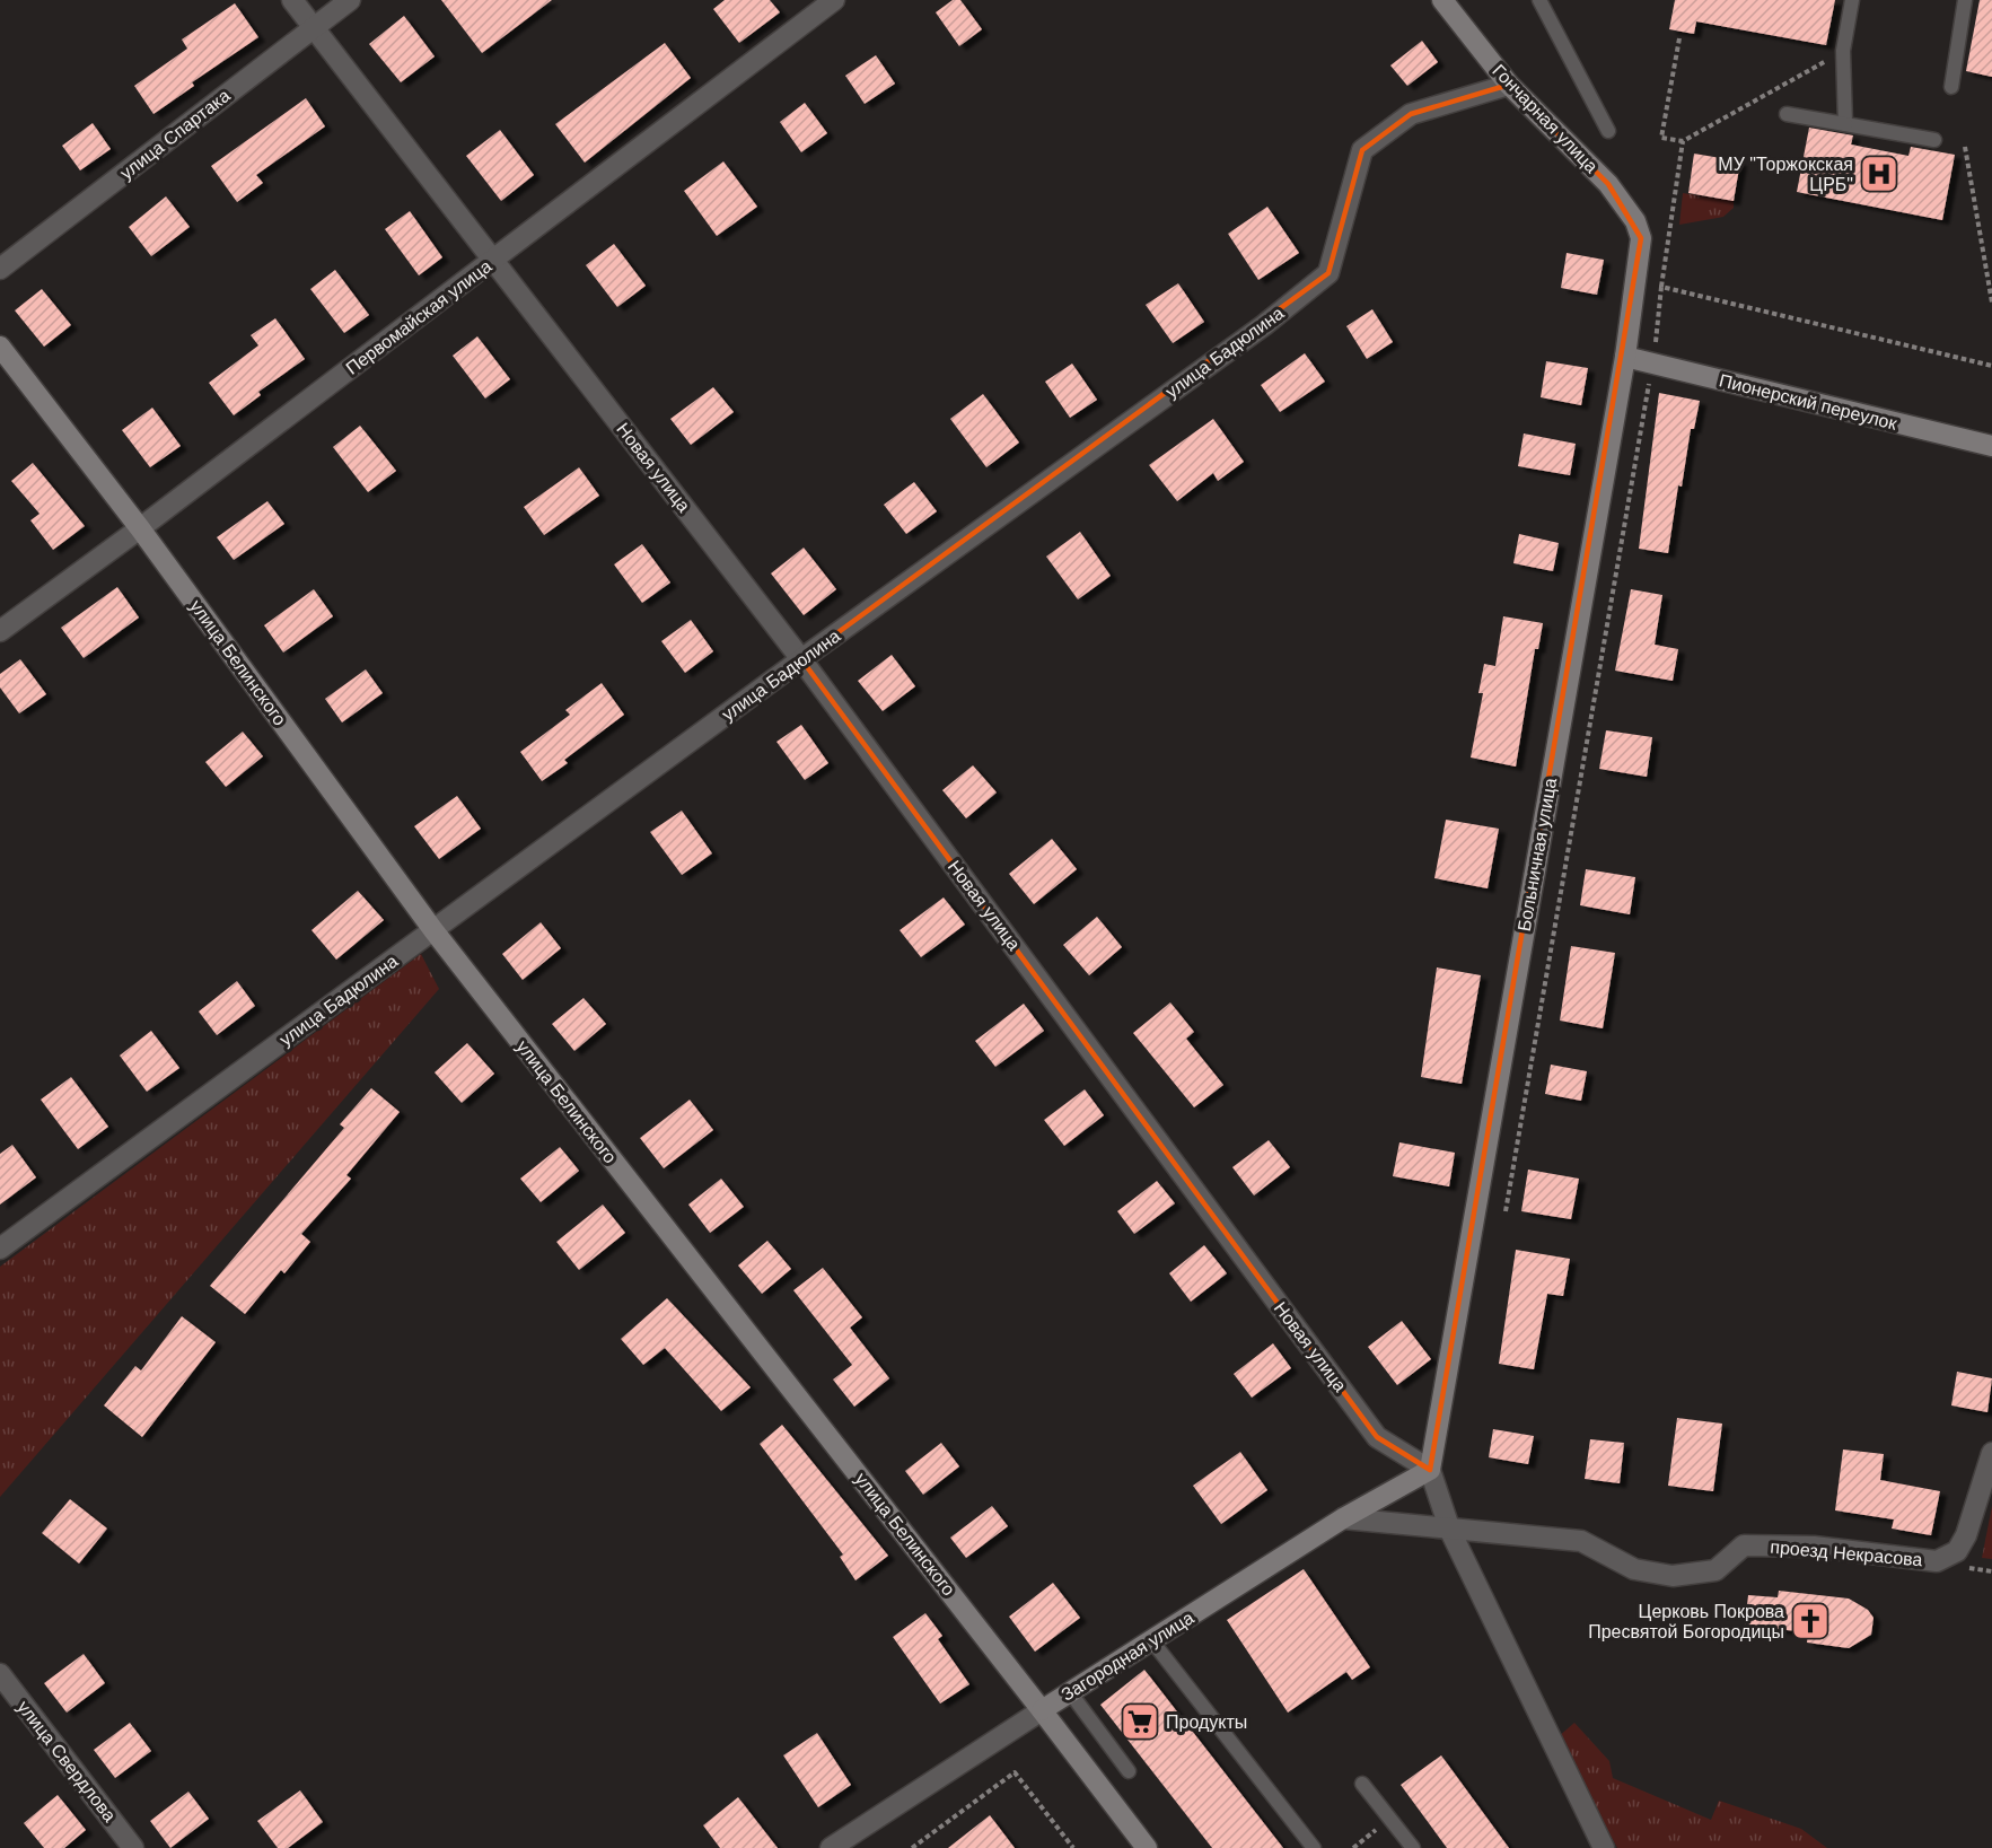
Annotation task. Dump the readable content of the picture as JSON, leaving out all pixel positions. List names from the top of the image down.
{
  "streets": {
    "street": [
      "Гончарная улица",
      "улица Спартака",
      "Первомайская улица",
      "улица Бадюлина",
      "Пионерский переулок",
      "Новая улица",
      "улица Белинского",
      "Больничная улица",
      "проезд Некрасова",
      "Загородная улица",
      "улица Свердлова"
    ]
  },
  "crossings": [
    ["Гончарная улица", "улица Бадюлина"],
    ["Гончарная улица", "Больничная улица"],
    ["улица Спартака", "Новая улица"],
    ["Первомайская улица", "Новая улица"],
    ["Первомайская улица", "улица Белинского"],
    ["улица Бадюлина", "Новая улица"],
    ["улица Бадюлина", "улица Белинского"],
    ["Пионерский переулок", "Больничная улица"],
    ["Новая улица", "Больничная улица"],
    ["Новая улица", "Загородная улица"],
    ["улица Белинского", "Загородная улица"],
    ["Больничная улица", "Загородная улица"],
    ["проезд Некрасова", "Загородная улица"]
  ],
  "places": {
    "hospital": ["МУ \"Торжокская ЦРБ\""],
    "church": ["Церковь Покрова Пресвятой Богородицы"],
    "supermarket": ["Продукты"]
  }
}
